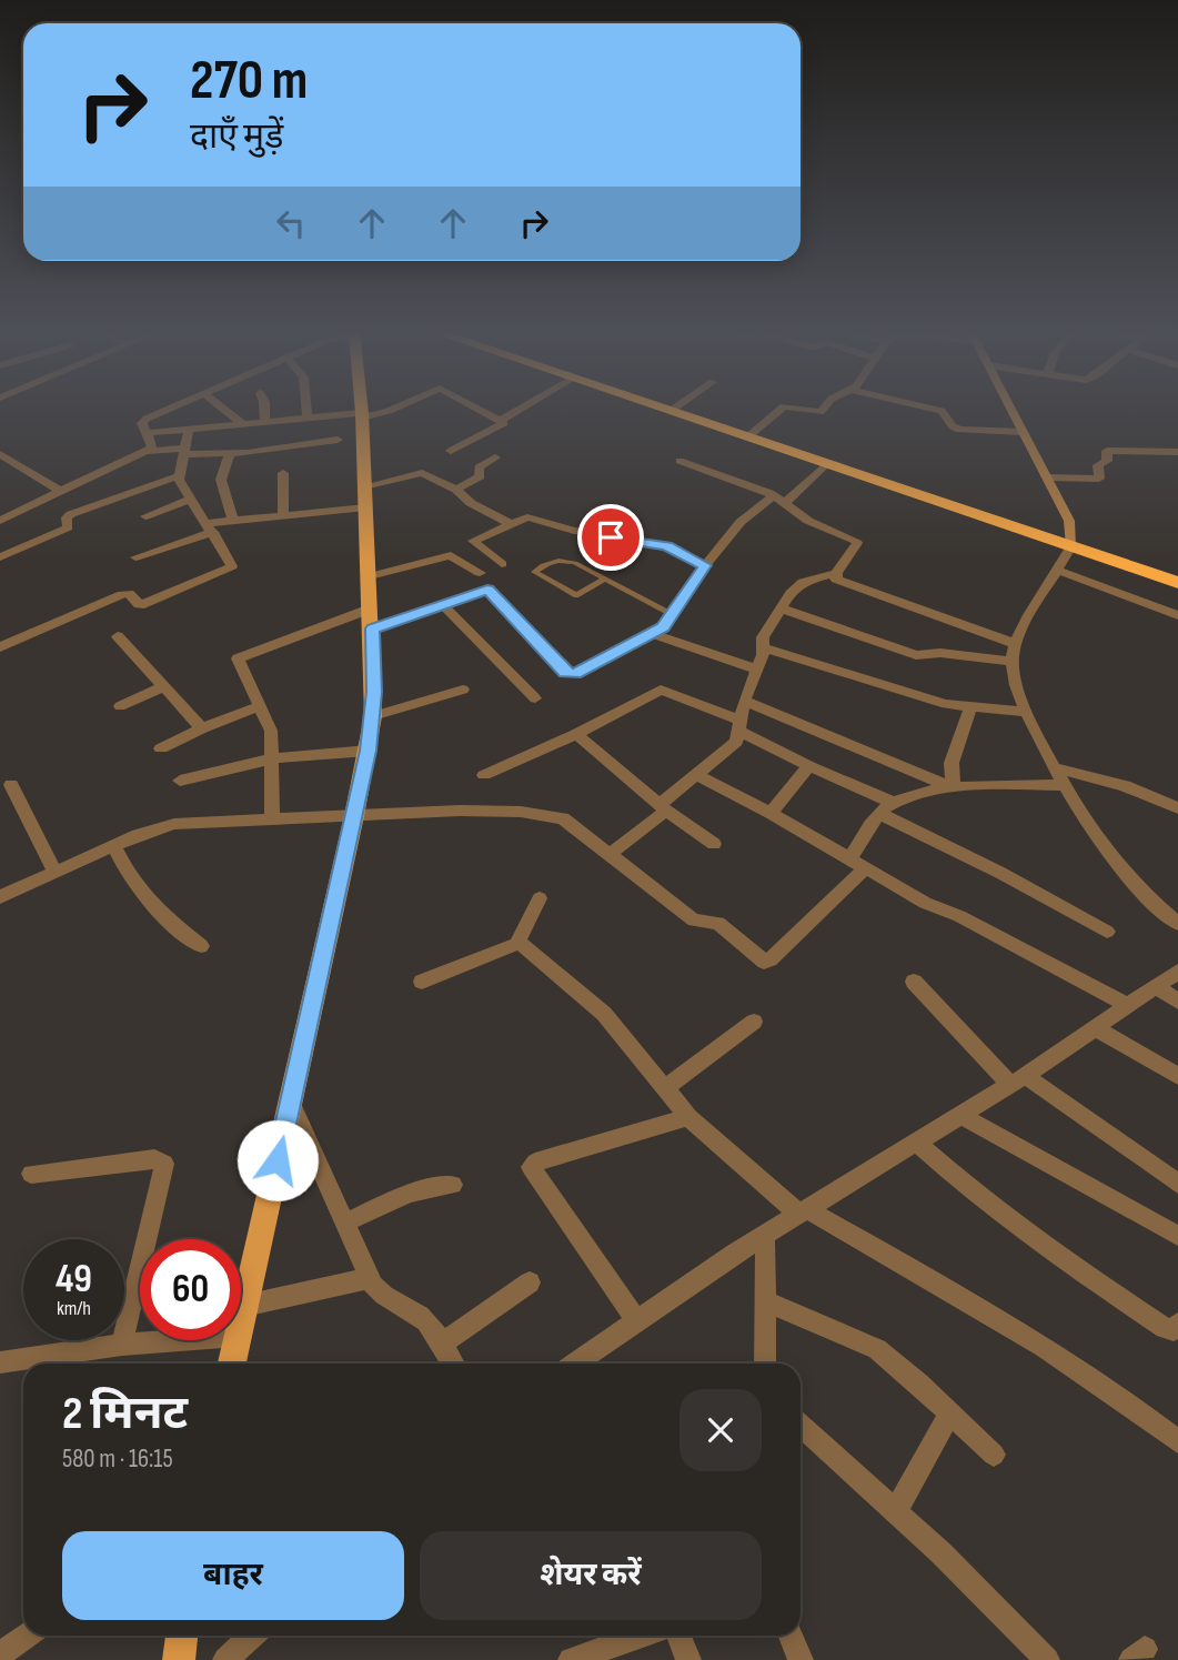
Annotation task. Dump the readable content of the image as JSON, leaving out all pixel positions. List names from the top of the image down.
{
  "page": {
    "turn": ["270 m", "दाएँ मुड़ें"],
    "speed": "49 km/h",
    "limit": "60",
    "heading": ["2 मिनट", "580 m · 16:15"],
    "buttons": ["बाहर", "शेयर करें"]
  }
}
